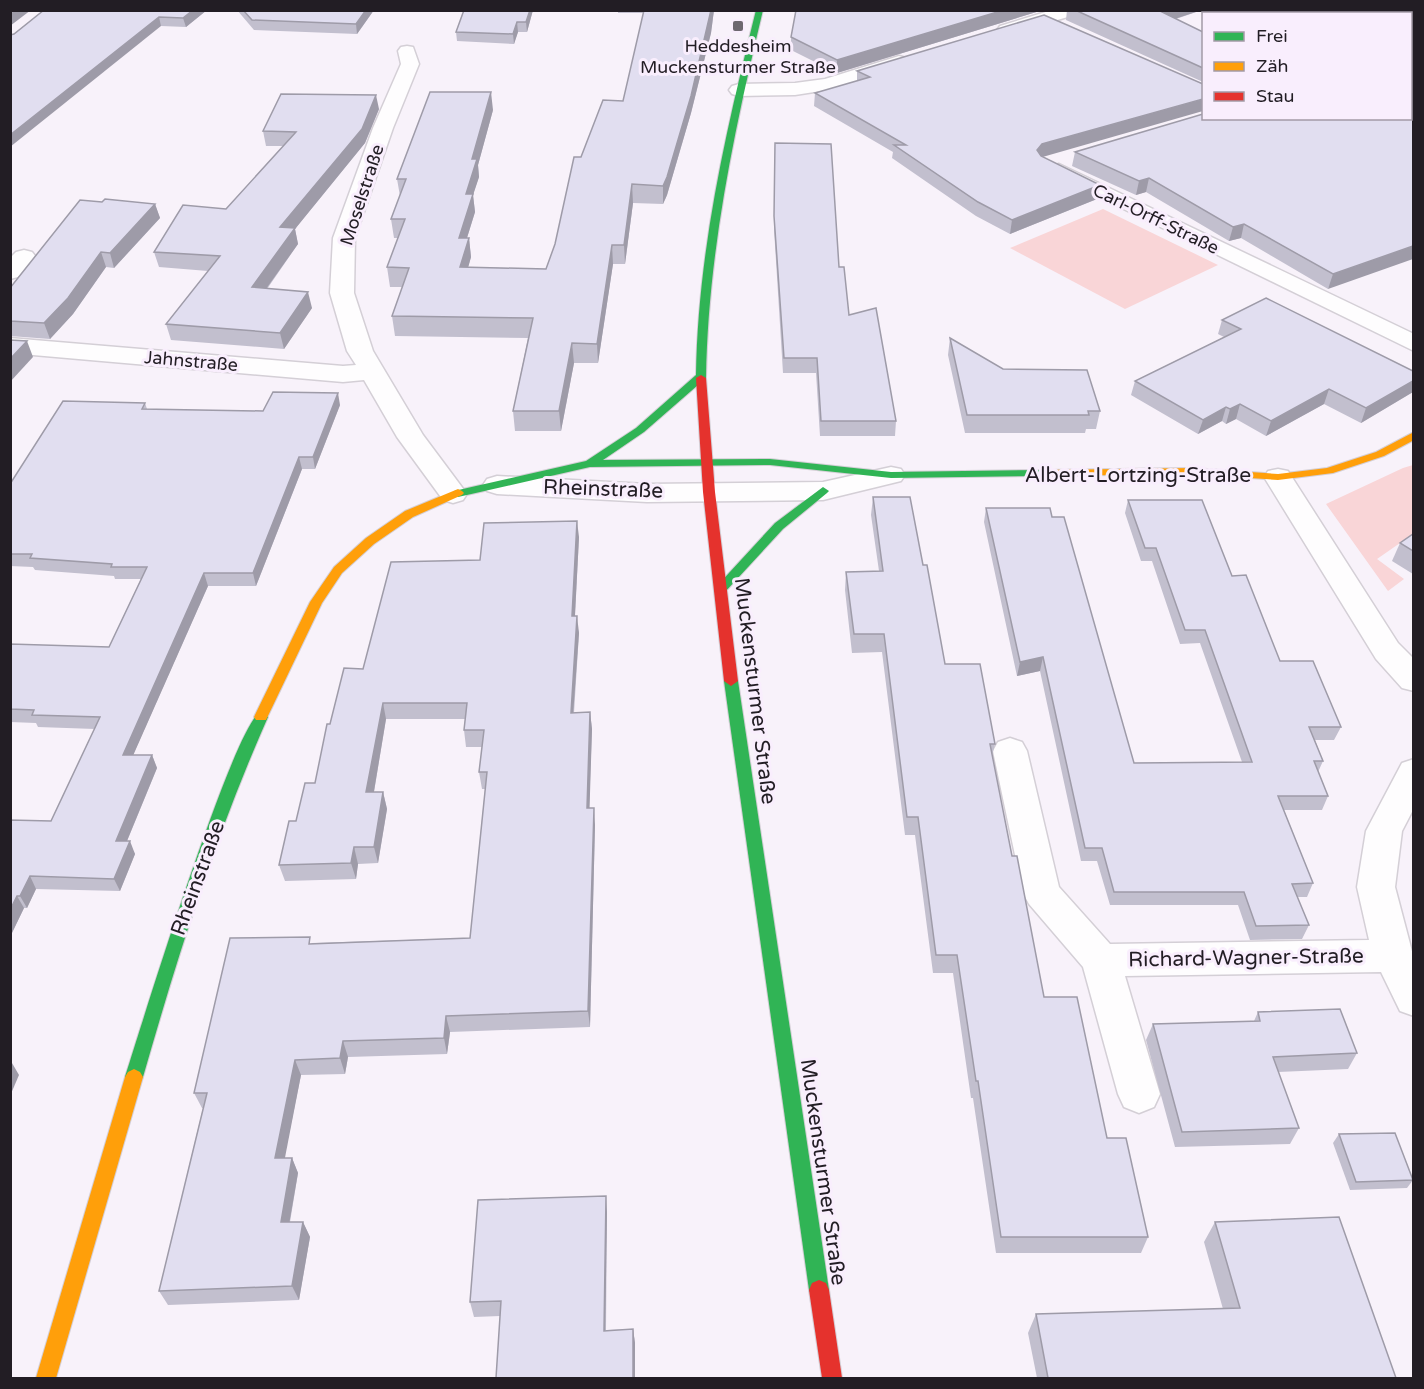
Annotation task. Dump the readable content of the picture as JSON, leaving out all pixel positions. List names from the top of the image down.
{
  "streets": {
    "main road": ["Albert-Lortzing-Straße", "Rheinstraße", "Muckensturmer Straße"],
    "street": [
      "Moselstraße",
      "Carl-Orff-Straße",
      "Jahnstraße",
      "Richard-Wagner-Straße"
    ]
  },
  "crossings": [
    ["Moselstraße", "Jahnstraße"],
    ["Moselstraße", "Rheinstraße"],
    ["Albert-Lortzing-Straße", "Rheinstraße"],
    ["Albert-Lortzing-Straße", "Muckensturmer Straße"],
    ["Rheinstraße", "Muckensturmer Straße"]
  ],
  "places": {
    "transit": ["Heddesheim Muckensturmer Straße"]
  },
  "legend": ["Frei", "Zäh", "Stau"]
}
